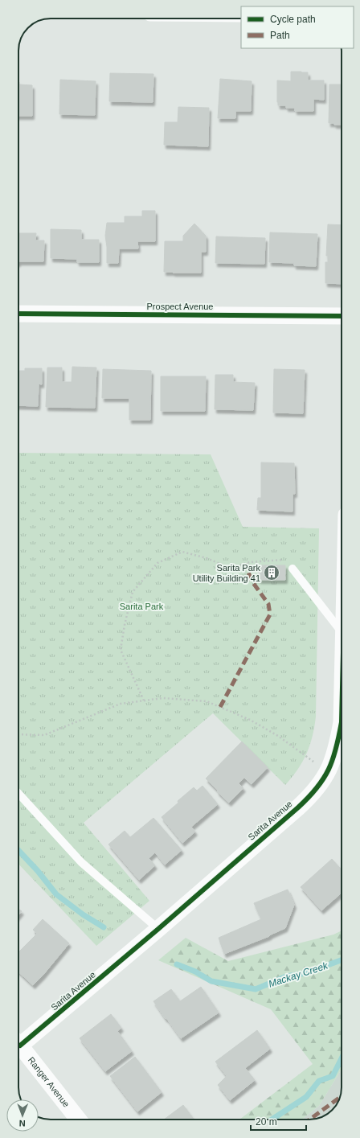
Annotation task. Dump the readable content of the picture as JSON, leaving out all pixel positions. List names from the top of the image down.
{
  "streets": {
    "street": ["Prospect Avenue", "Sarita Avenue", "Ranger Avenue"]
  },
  "water": ["Mackay Creek"],
  "parks": ["Sarita Park"],
  "places": {
    "building": ["Sarita Park Utility Building 41"]
  },
  "legend": ["Cycle path", "Path"],
  "scale_bar": "20 m",
  "north": "bottom"
}
